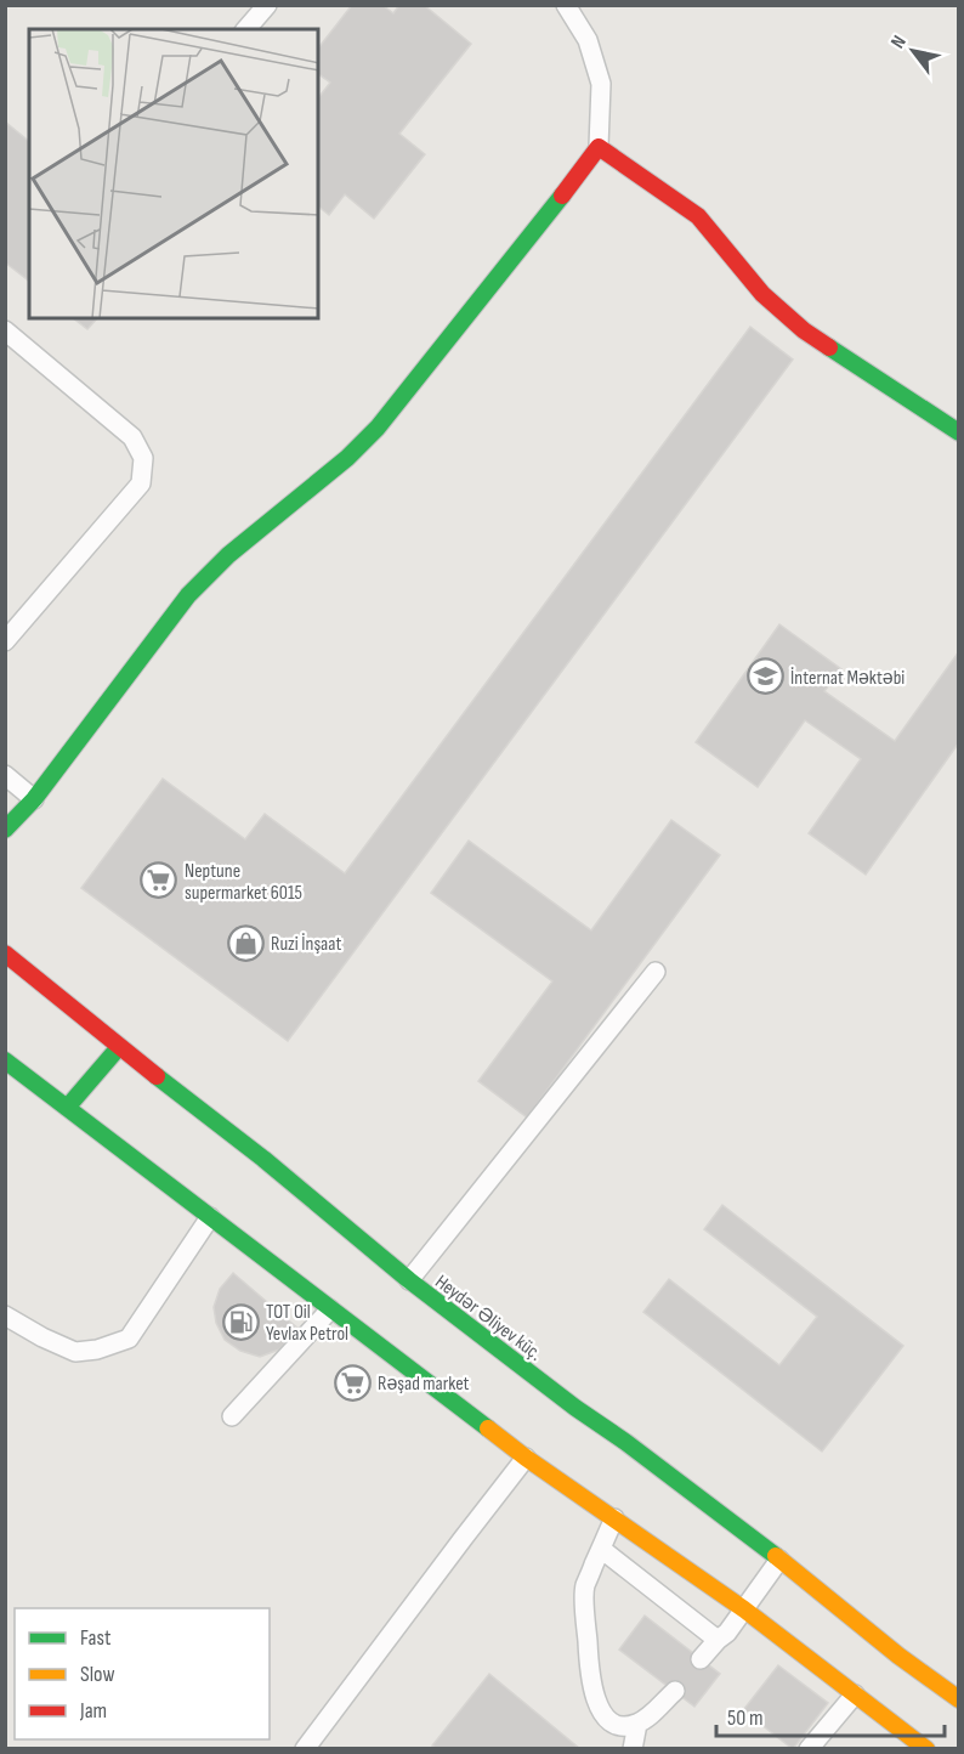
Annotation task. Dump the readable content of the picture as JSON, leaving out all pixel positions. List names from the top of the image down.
{
  "streets": {
    "main road": ["Heydər Əliyev küç."]
  },
  "places": {
    "school or university": ["İnternat Məktəbi"],
    "supermarket": ["Neptune supermarket 6015", "Rəşad market"],
    "shop": ["Ruzi İnşaat"],
    "fuel station": ["TOT Oil Yevlax Petrol"]
  },
  "legend": ["Fast", "Slow", "Jam"],
  "scale_bar": "50 m",
  "north": "top left"
}
